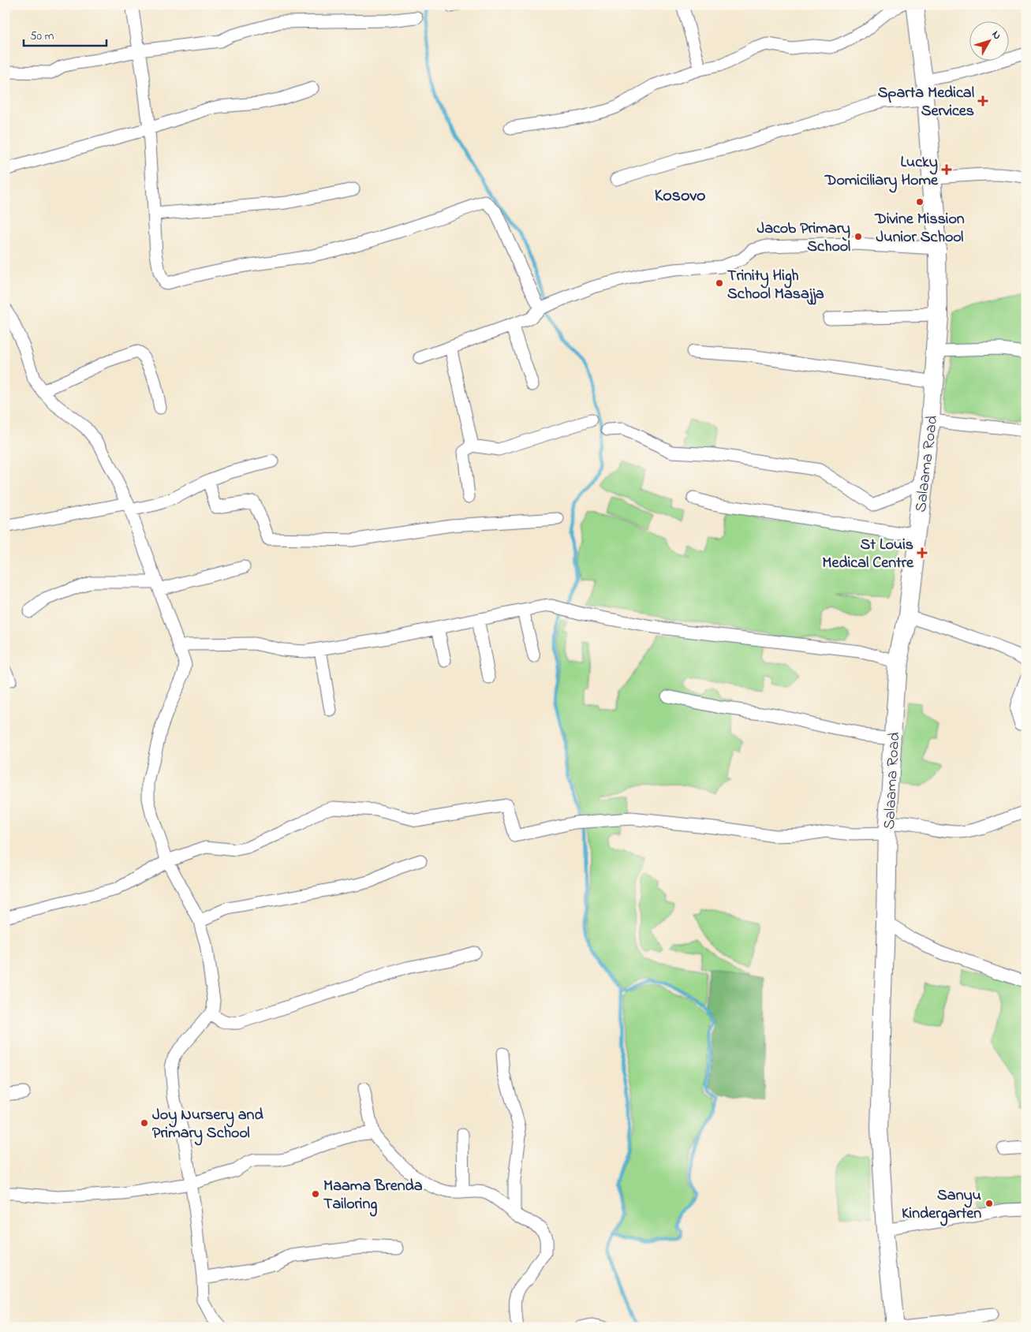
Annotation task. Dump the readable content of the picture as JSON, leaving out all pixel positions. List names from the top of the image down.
{
  "streets": {
    "main road": ["Salaama Road"]
  },
  "districts": ["Kosovo"],
  "places": {
    "health": ["Sparta Medical Services", "Lucky Domiciliary Home", "St Louis Medical Centre"],
    "other": [
      "Divine Mission Junior School",
      "Jacob Primary School",
      "Trinity High School Masajja",
      "Joy Nursery and Primary School",
      "Maama Brenda Tailoring",
      "Sanyu Kindergarten"
    ]
  },
  "scale_bar": "50 m",
  "north": "top right"
}
